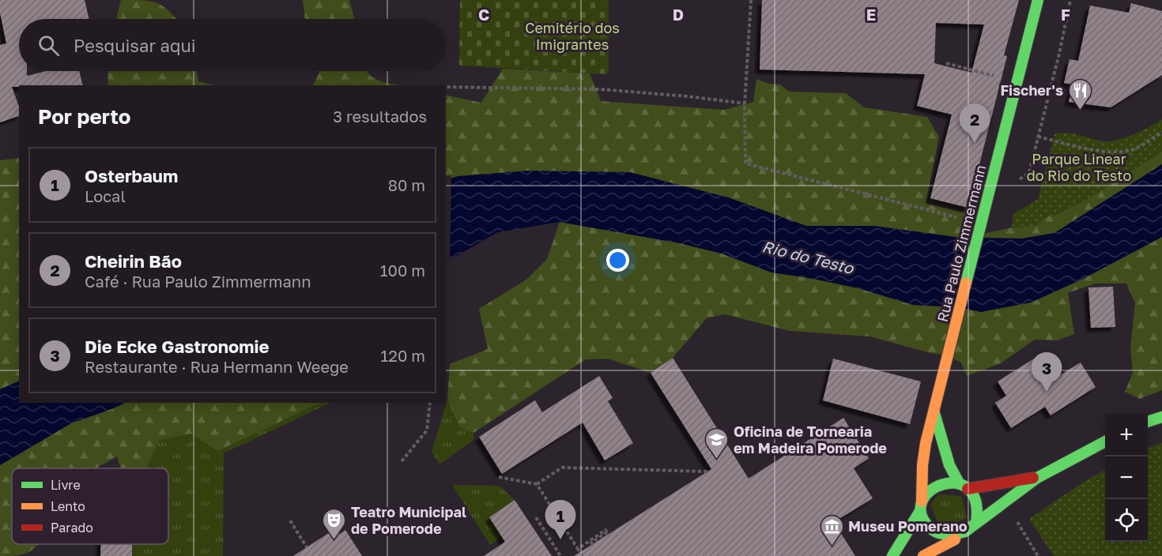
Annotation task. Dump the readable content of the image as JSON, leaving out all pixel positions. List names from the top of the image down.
{
  "streets": {
    "main road": ["Rua Paulo Zimmermann"]
  },
  "water": ["Rio do Testo"],
  "parks": ["Cemitério dos Imigrantes", "Parque Linear do Rio do Testo"],
  "places": {
    "restaurant": ["Fischer's"],
    "school or university": ["Oficina de Tornearia em Madeira Pomerode"],
    "theatre": ["Teatro Municipal de Pomerode"],
    "museum": ["Museu Pomerano"]
  },
  "legend": ["Livre", "Lento", "Parado"],
  "page": {
    "search": "Pesquisar aqui",
    "heading": ["Por perto", "3 resultados"],
    "pins": ["2", "3", "1"],
    "list": [
      {
        "mark": "1",
        "name": "Osterbaum",
        "note": "Local",
        "value": "80 m"
      },
      {
        "mark": "2",
        "name": "Cheirin Bão",
        "note": "Café · Rua Paulo Zimmermann",
        "value": "100 m"
      },
      {
        "mark": "3",
        "name": "Die Ecke Gastronomie",
        "note": "Restaurante · Rua Hermann Weege",
        "value": "120 m"
      }
    ],
    "map_buttons": ["+", "−"]
  },
  "grid": {
    "columns": [
      "C",
      "D",
      "E",
      "F"
    ]
  }
}
